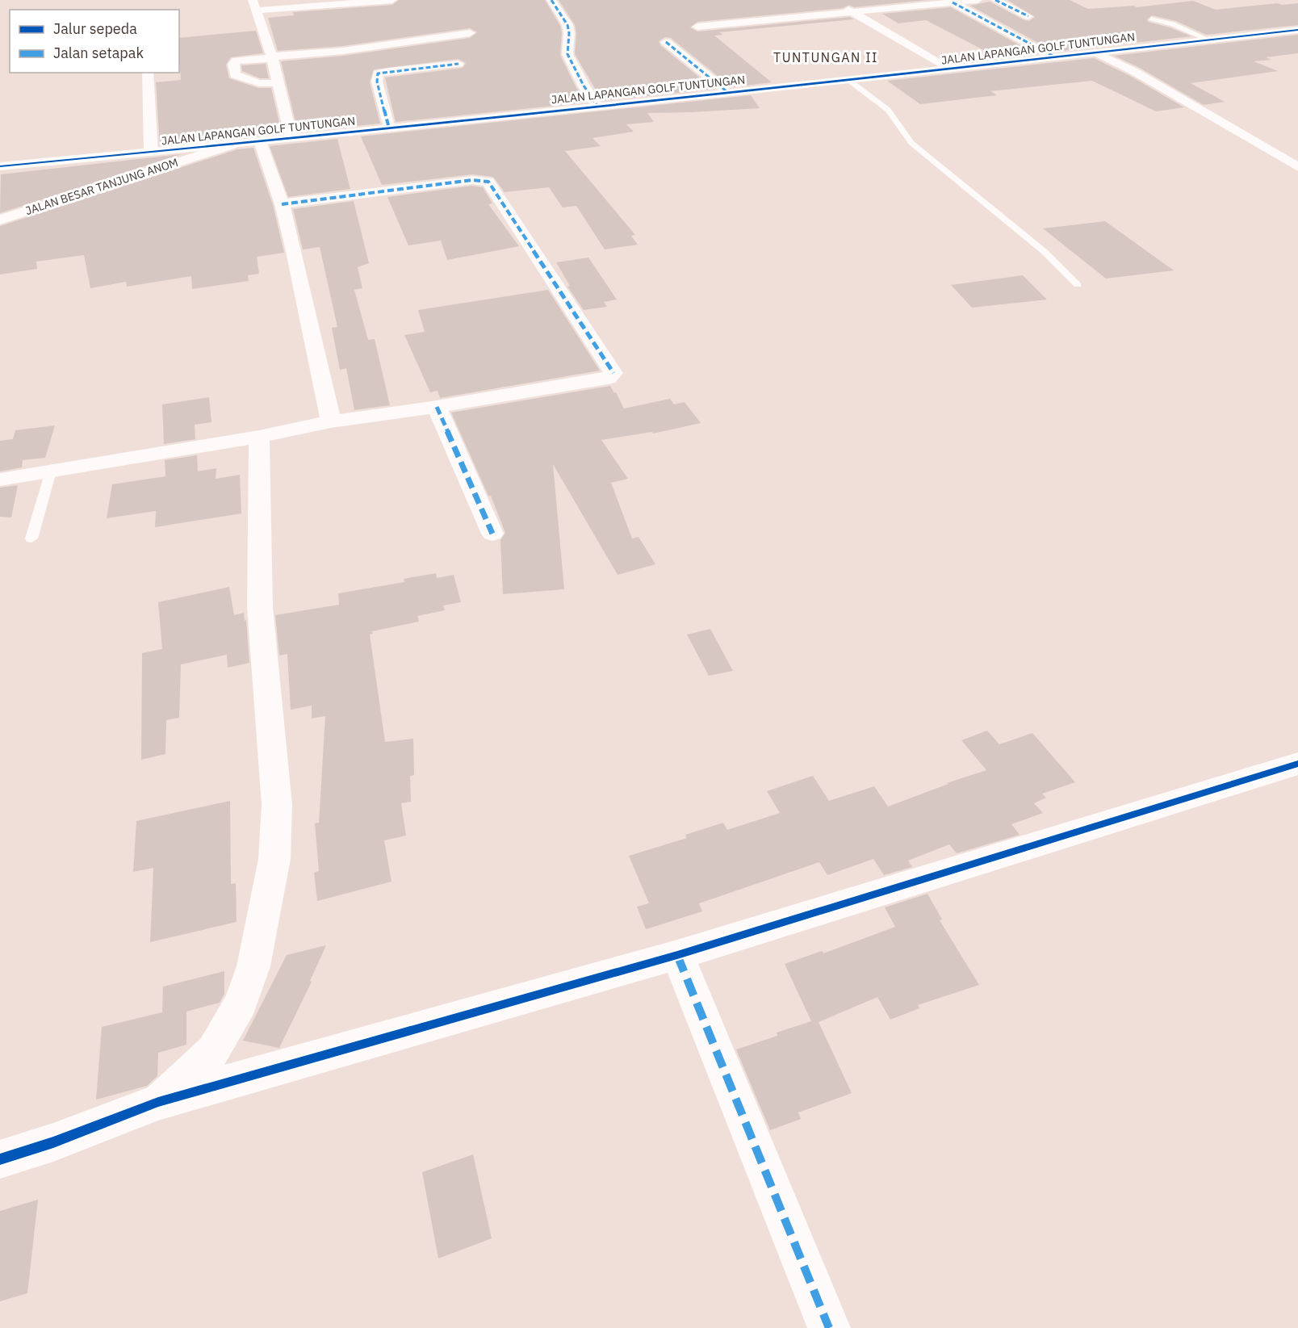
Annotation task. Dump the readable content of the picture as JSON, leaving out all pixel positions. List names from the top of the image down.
{
  "streets": {
    "street": ["JALAN LAPANGAN GOLF TUNTUNGAN", "JALAN BESAR TANJUNG ANOM"]
  },
  "crossings": [
    ["JALAN LAPANGAN GOLF TUNTUNGAN", "JALAN BESAR TANJUNG ANOM"]
  ],
  "districts": ["TUNTUNGAN II"],
  "legend": ["Jalur sepeda", "Jalan setapak"]
}
